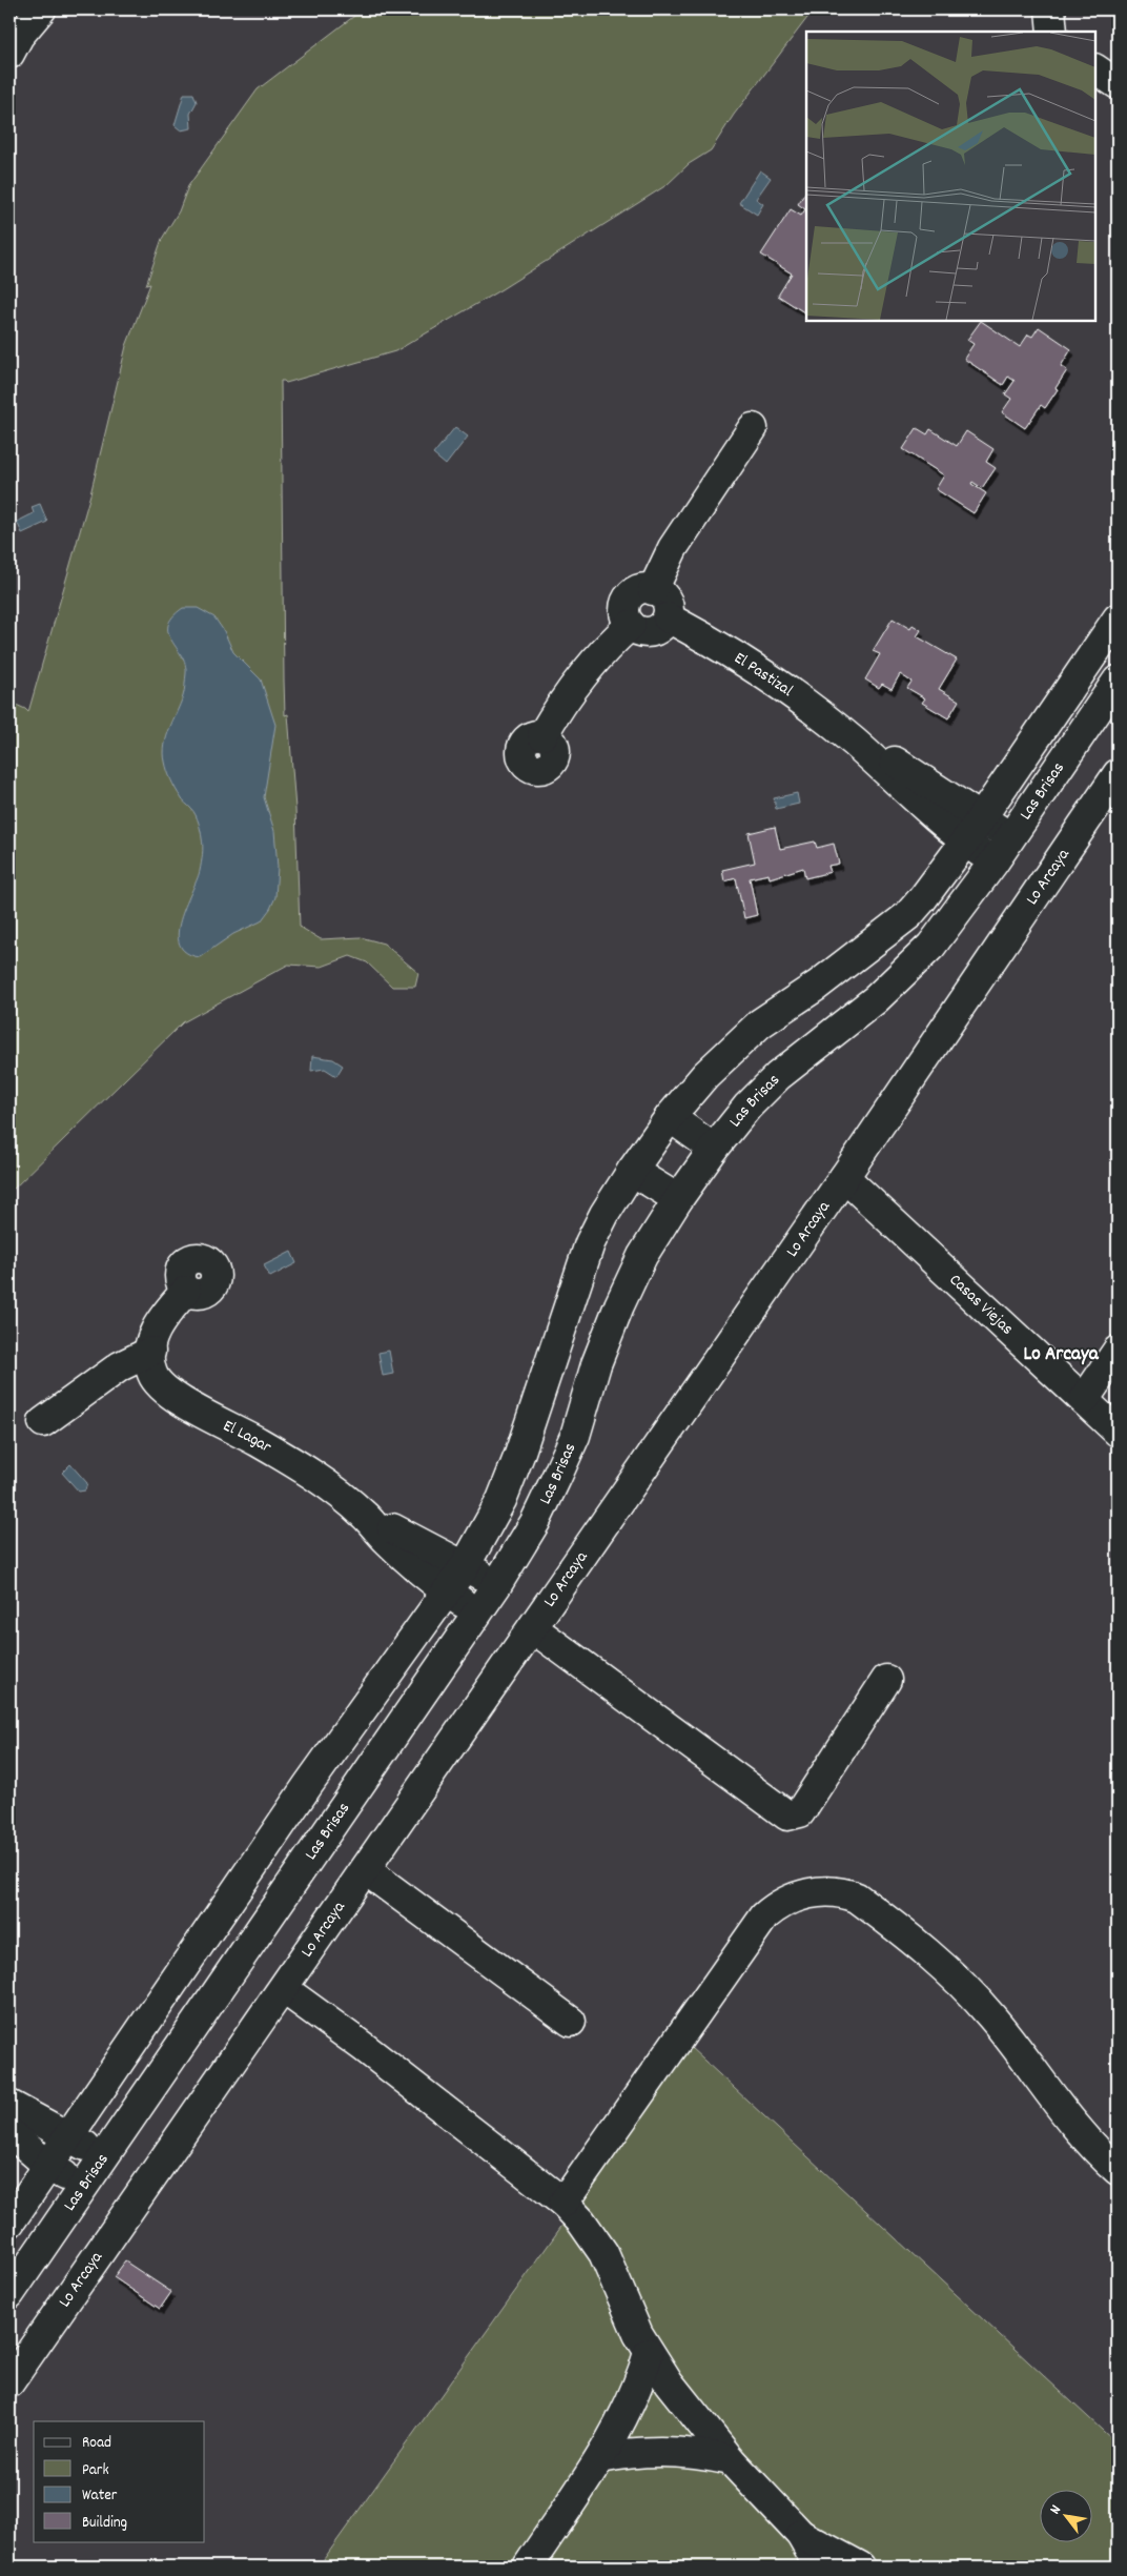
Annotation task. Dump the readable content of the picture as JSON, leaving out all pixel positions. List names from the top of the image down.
{
  "streets": {
    "street": [
      "El Pastizal",
      "Las Brisas",
      "Lo Arcaya",
      "Casas Viejas",
      "El Lagar"
    ]
  },
  "crossings": [
    ["Lo Arcaya", "Casas Viejas"]
  ],
  "districts": ["Lo Arcaya"],
  "legend": [
    "Road",
    "Park",
    "Water",
    "Building"
  ],
  "north": "top left"
}
